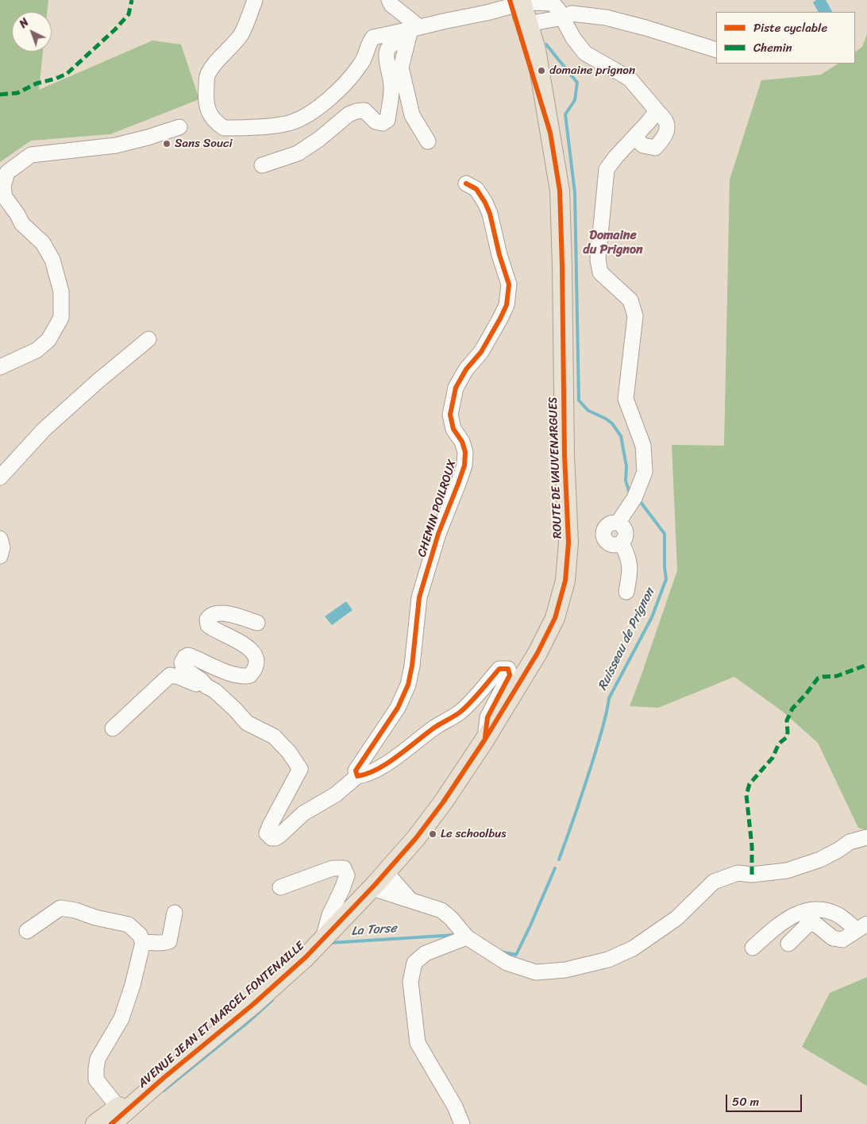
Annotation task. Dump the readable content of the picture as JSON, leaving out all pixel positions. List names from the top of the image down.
{
  "streets": {
    "main road": ["ROUTE DE VAUVENARGUES", "AVENUE JEAN ET MARCEL FONTENAILLE"],
    "street": ["CHEMIN POILROUX"]
  },
  "crossings": [
    ["ROUTE DE VAUVENARGUES", "AVENUE JEAN ET MARCEL FONTENAILLE"]
  ],
  "districts": ["Domaine du Prignon"],
  "water": ["Ruisseau de Prignon", "La Torse"],
  "places": ["domaine prignon", "Sans Souci", "Le schoolbus"],
  "legend": ["Piste cyclable", "Chemin"],
  "scale_bar": "50 m",
  "north": "top left"
}
